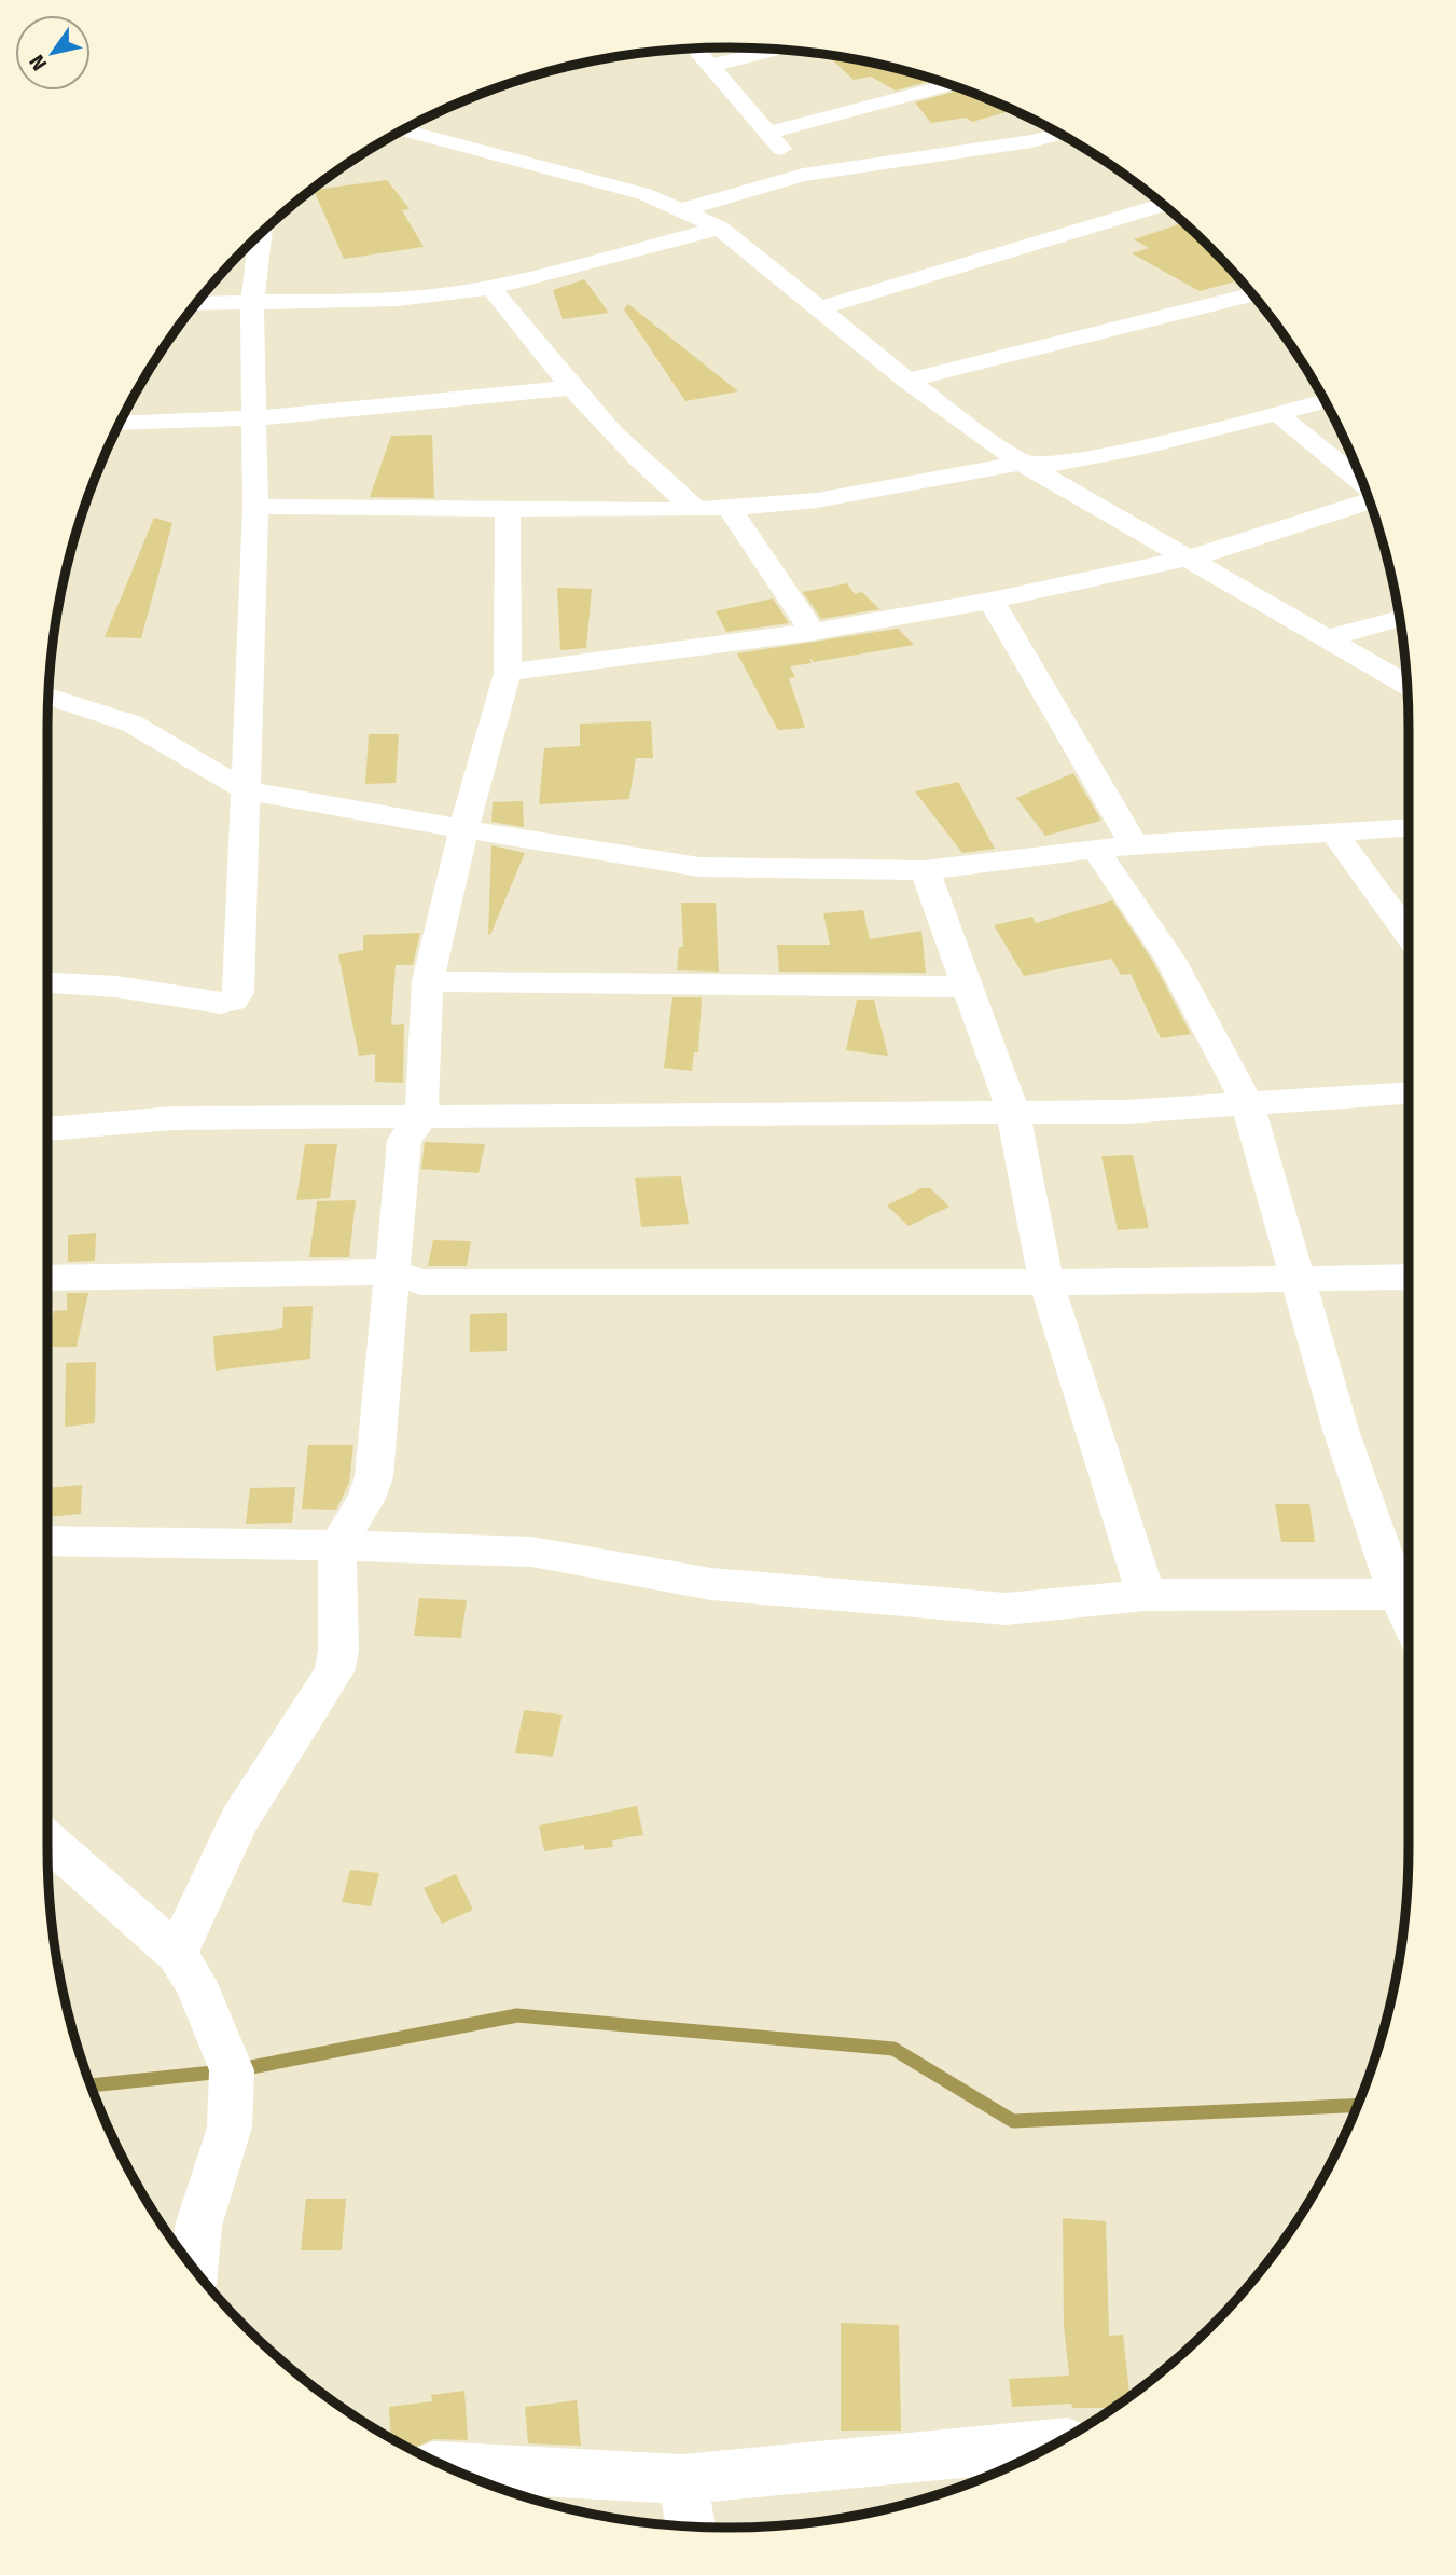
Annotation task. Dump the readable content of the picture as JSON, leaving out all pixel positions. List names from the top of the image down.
{
  "north": "bottom left"
}
